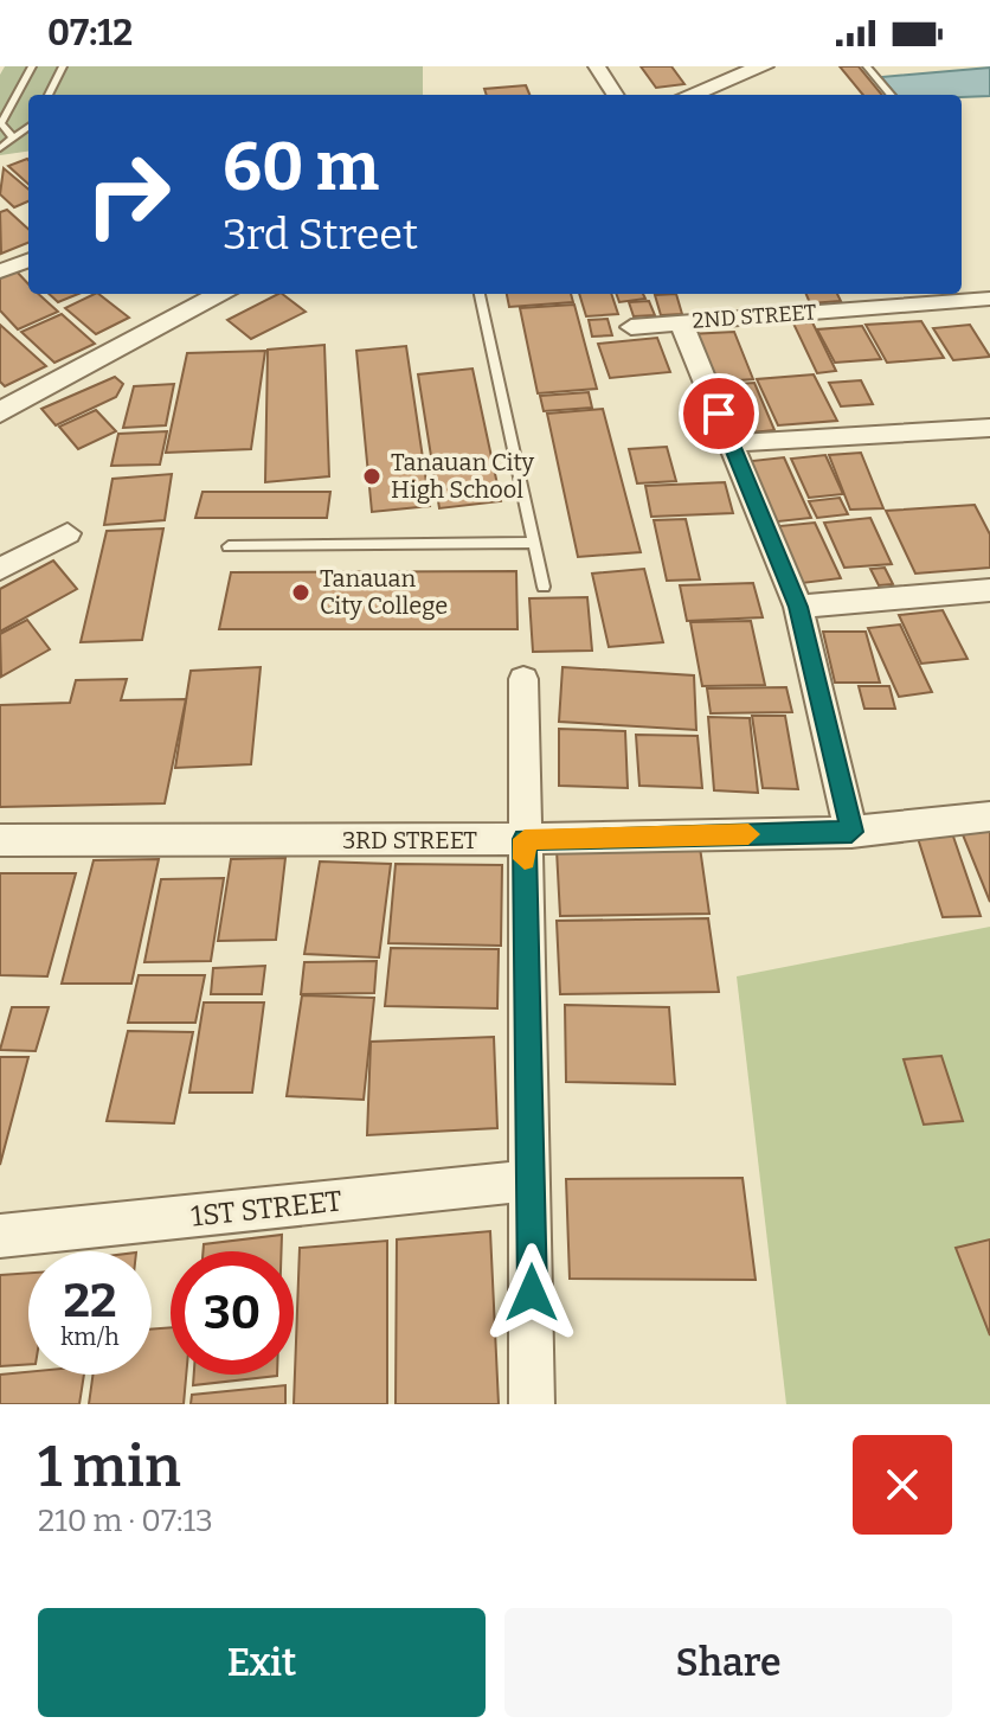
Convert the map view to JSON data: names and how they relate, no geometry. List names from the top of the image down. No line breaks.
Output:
{"streets":{"street":["2ND STREET","3RD STREET","1ST STREET"]},"places":["Tanauan City High School","Tanauan City College"],"page":{"status":"07:12","turn":["60 m","3rd Street"],"speed":"22 km/h","limit":"30","heading":["1 min","210 m · 07:13"],"buttons":["Exit","Share"]}}
